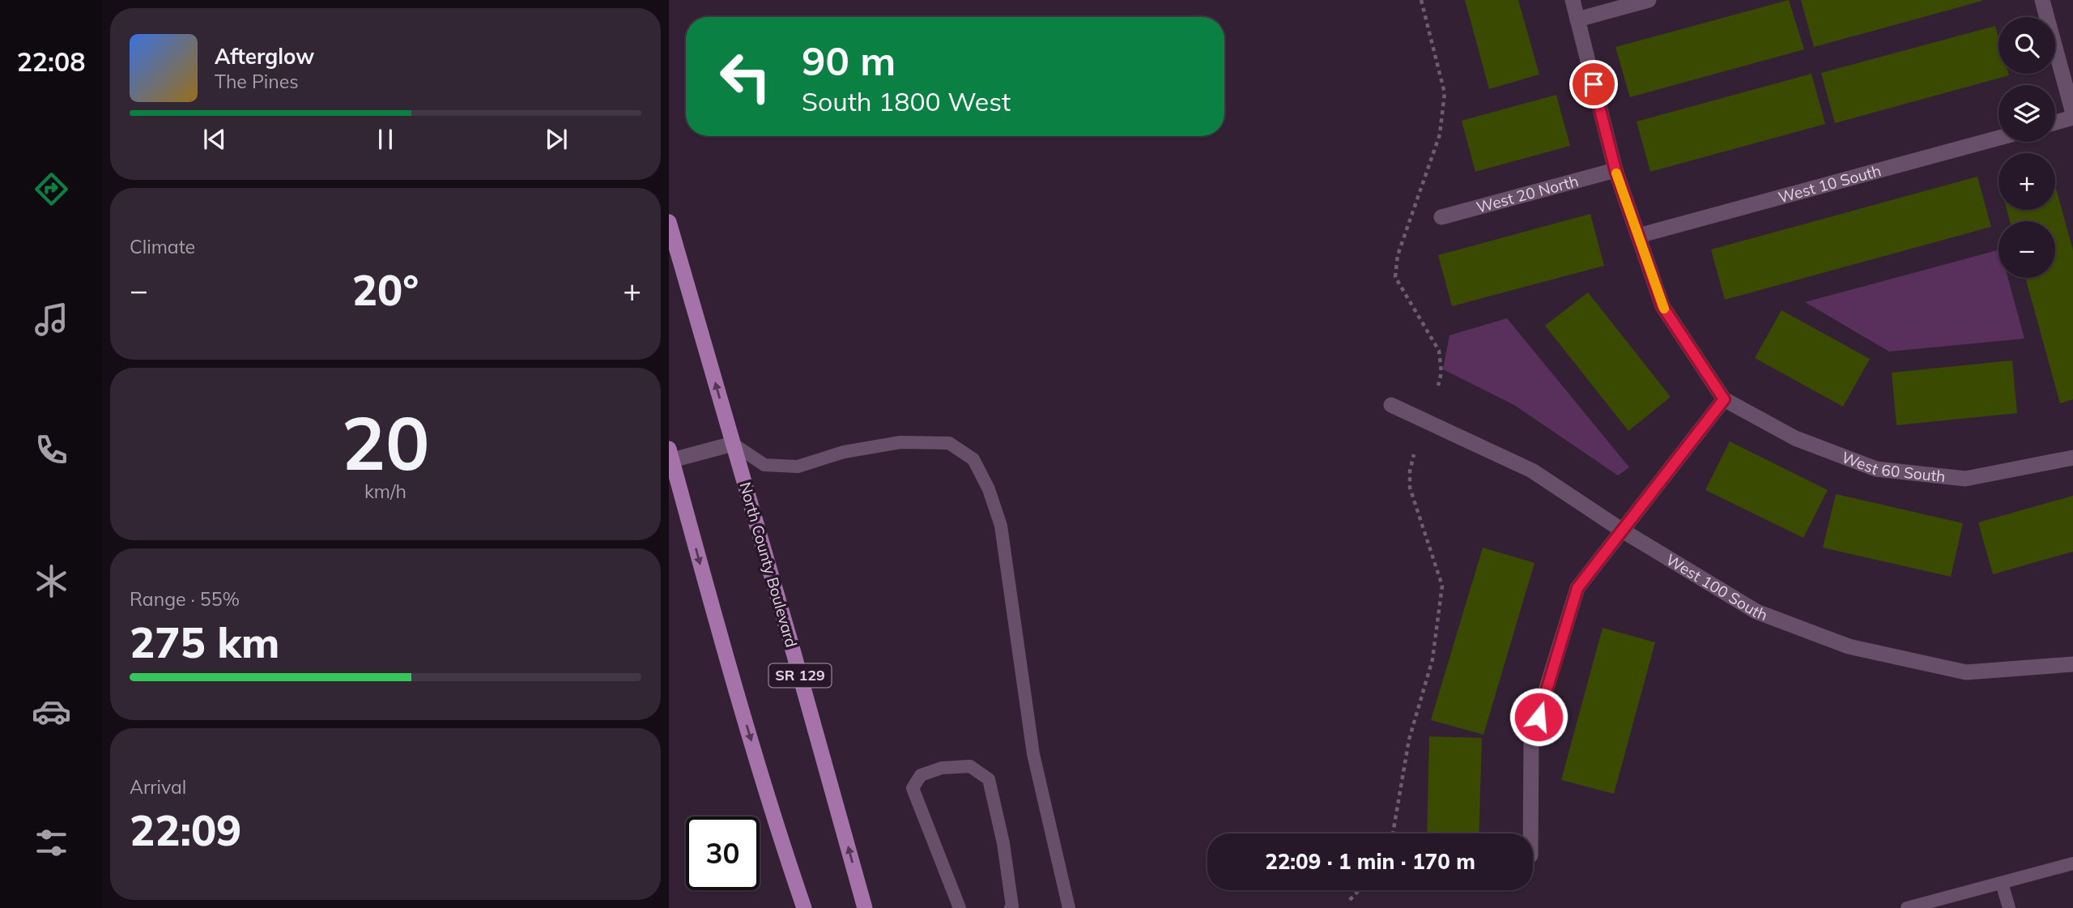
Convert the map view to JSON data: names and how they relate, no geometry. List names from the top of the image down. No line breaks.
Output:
{"streets":{"main road":["North County Boulevard","SR 129"],"street":["West 10 South","West 20 North","West 60 South","West 100 South"]},"page":{"tabs":"22:08","map_buttons":["+","−"],"turn":["90 m","South 1800 West"],"song":["Afterglow","The Pines"],"tile":["Climate",["20","km/h"],["Range · 55%","275 km"],["Arrival","22:09"]],"heat":["−","20°","+"],"limit":"30","trip":"22:09 · 1 min · 170 m"}}
